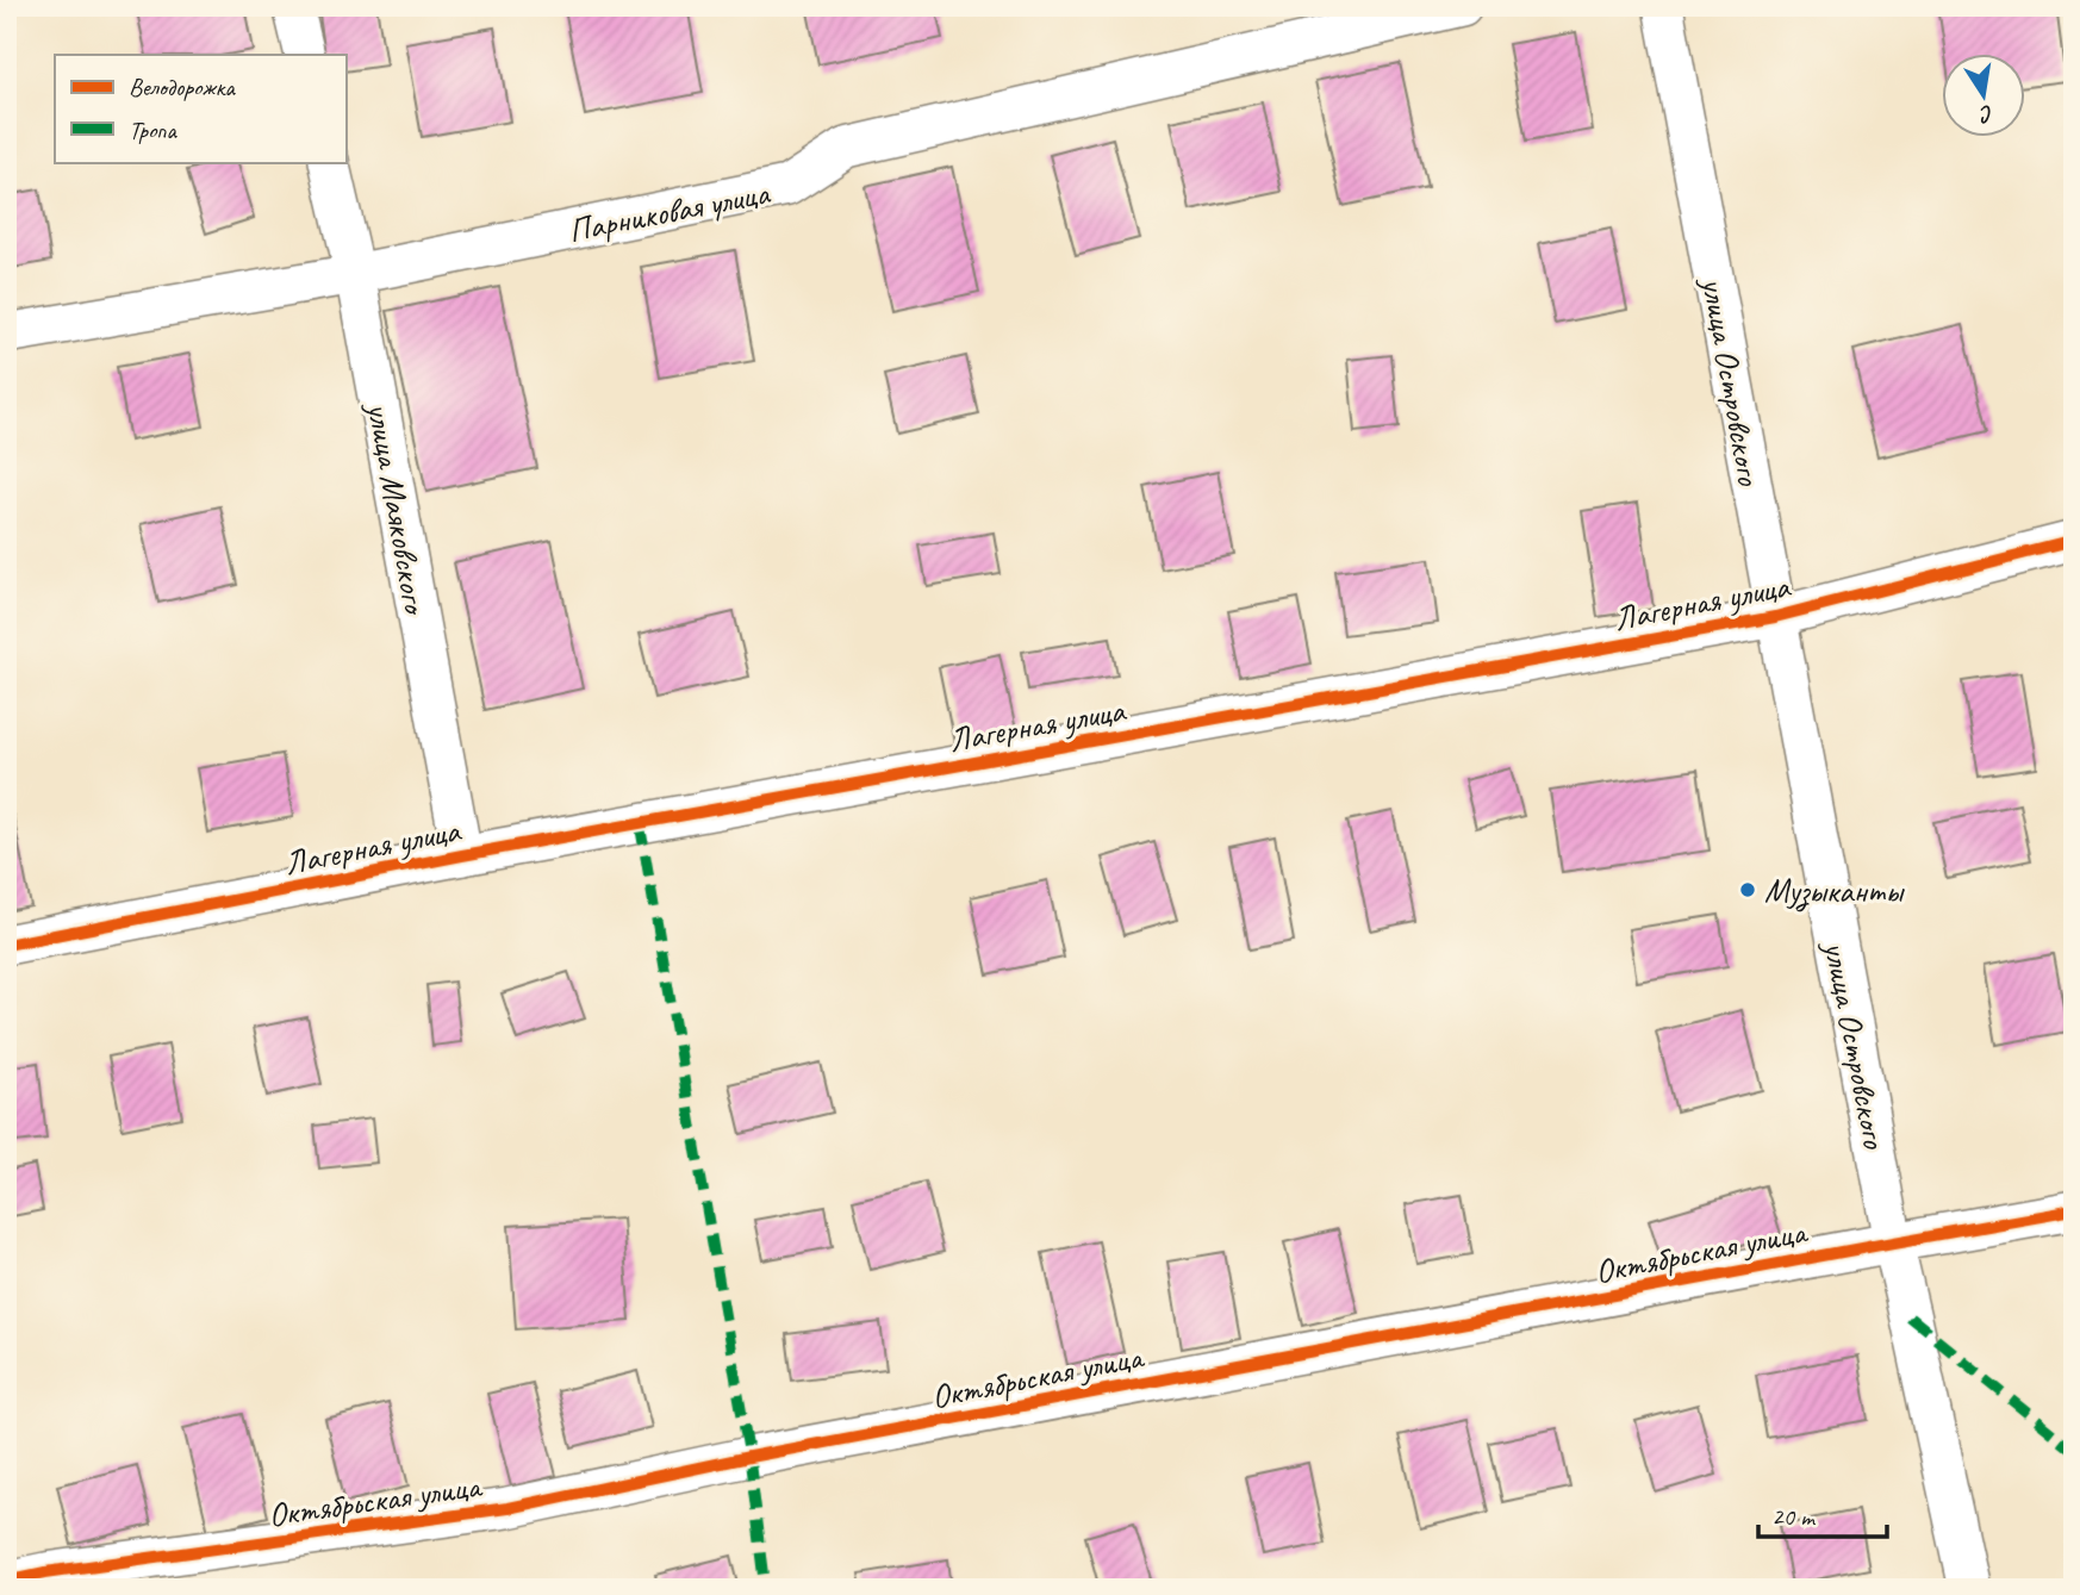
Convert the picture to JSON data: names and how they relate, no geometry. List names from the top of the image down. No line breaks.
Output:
{"streets":{"street":["Парниковая улица","улица Островского","улица Маяковского","Лагерная улица","Октябрьская улица"]},"crossings":[["Парниковая улица","улица Маяковского"],["улица Островского","Лагерная улица"],["улица Островского","Октябрьская улица"],["улица Маяковского","Лагерная улица"]],"places":["Музыканты"],"legend":["Велодорожка","Тропа"],"scale_bar":"20 m","north":"bottom"}
